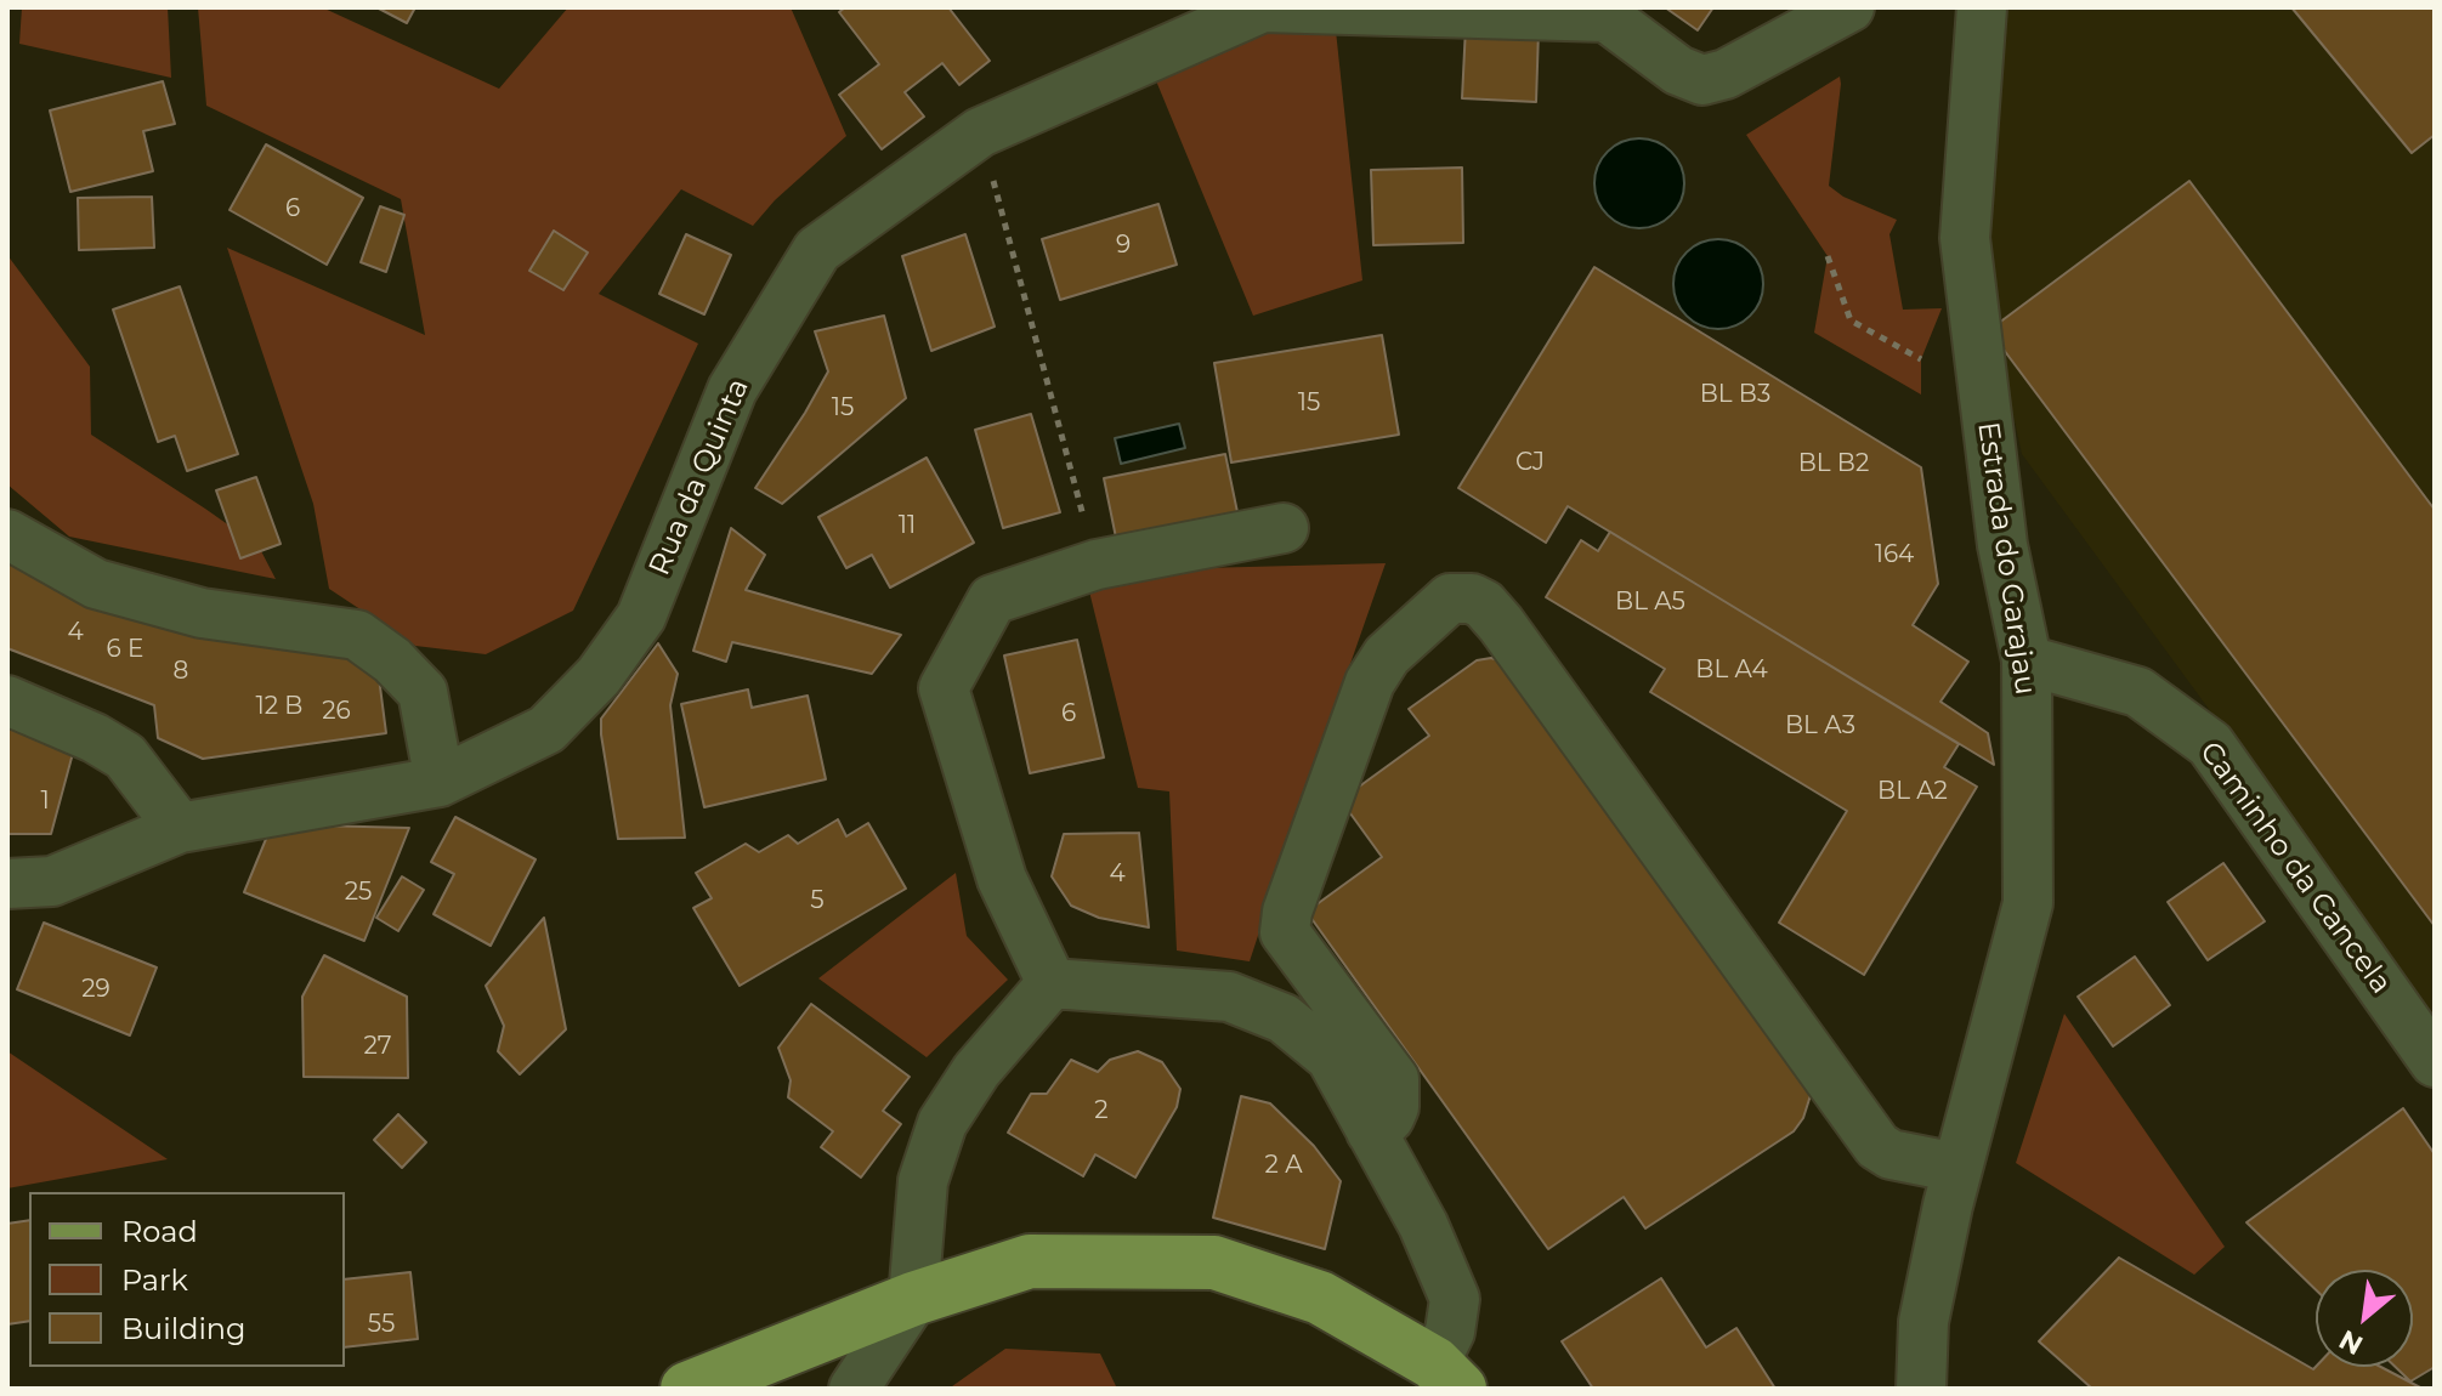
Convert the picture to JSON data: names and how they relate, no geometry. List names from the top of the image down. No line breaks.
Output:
{"streets":{"street":["Rua da Quinta","Estrada do Garajau","Caminho da Cancela"]},"crossings":[["Estrada do Garajau","Caminho da Cancela"]],"house_numbers":["6","9","BL B3","15","15","CJ","BL B2","11","164","BL A5","4","6 E","BL A4","8","12 B","26","6","BL A3","BL A2","1","4","25","5","29","27","2","2 A","55"],"legend":["Road","Park","Building"],"north":"bottom left"}
